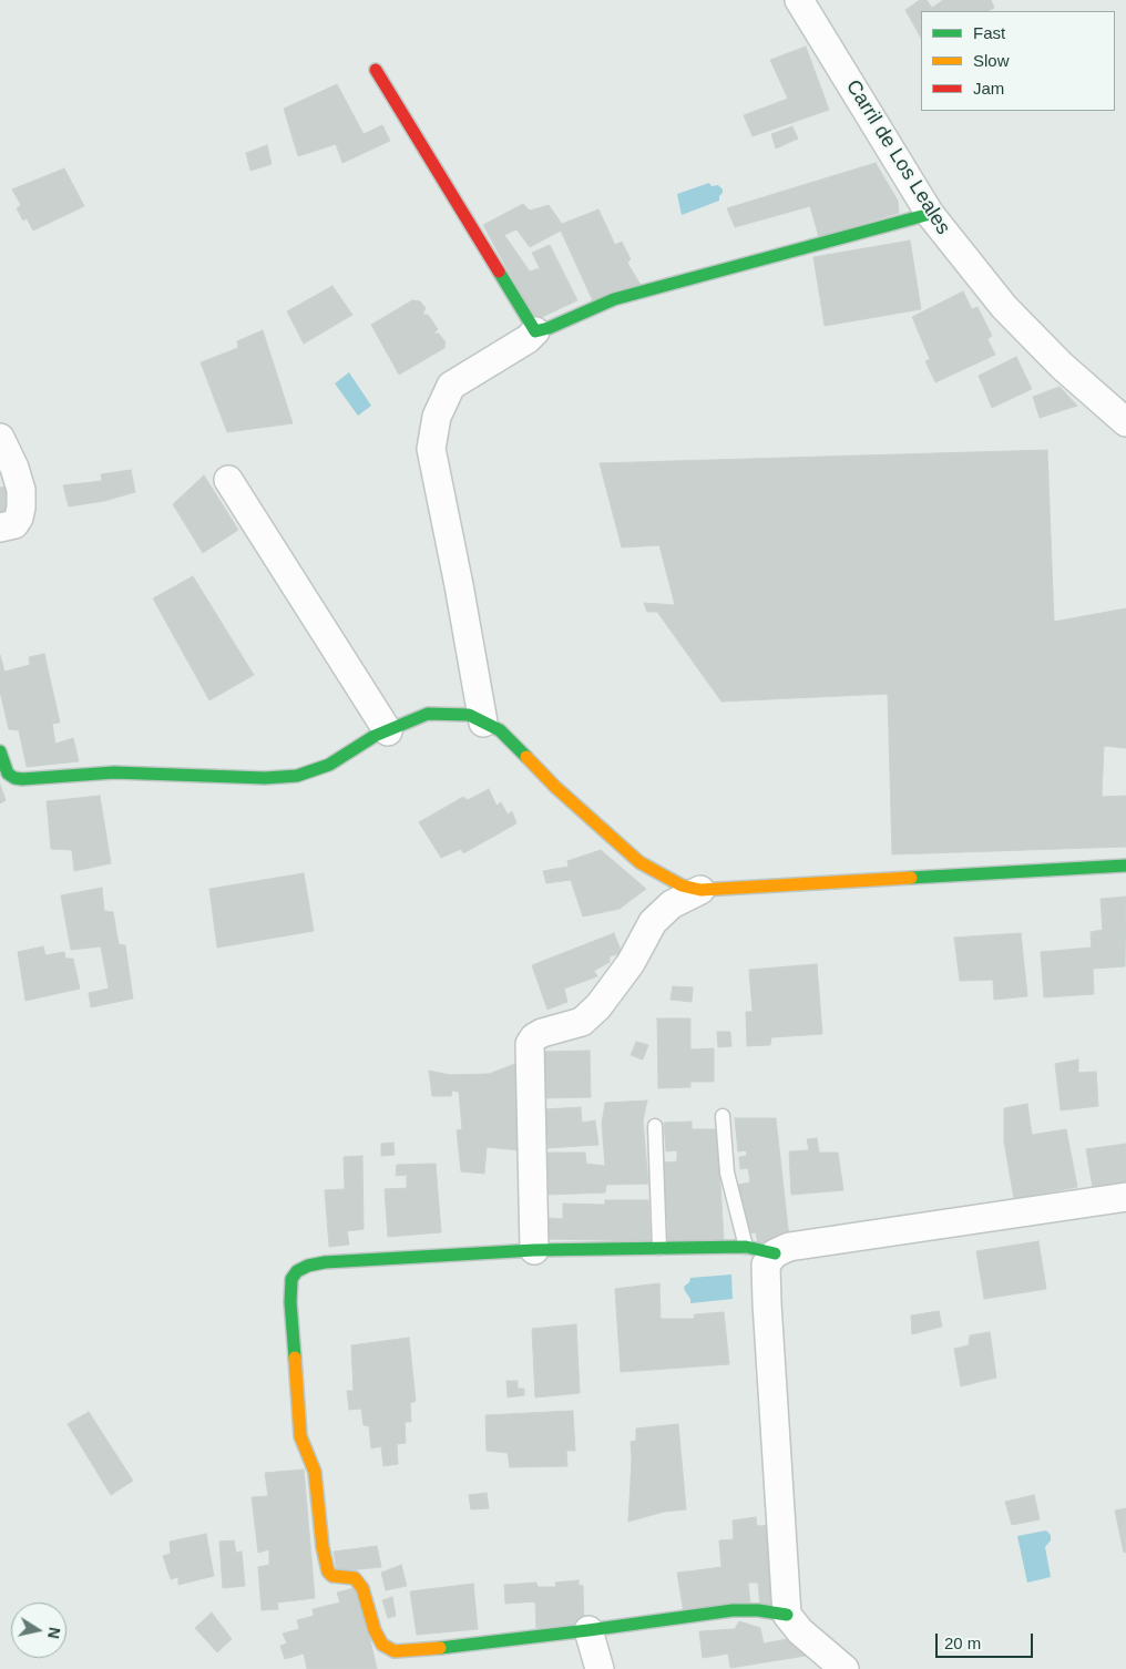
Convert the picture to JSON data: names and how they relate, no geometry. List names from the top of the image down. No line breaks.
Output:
{"streets":{"street":["Carril de Los Leales"]},"legend":["Fast","Slow","Jam"],"scale_bar":"20 m","north":"right"}
